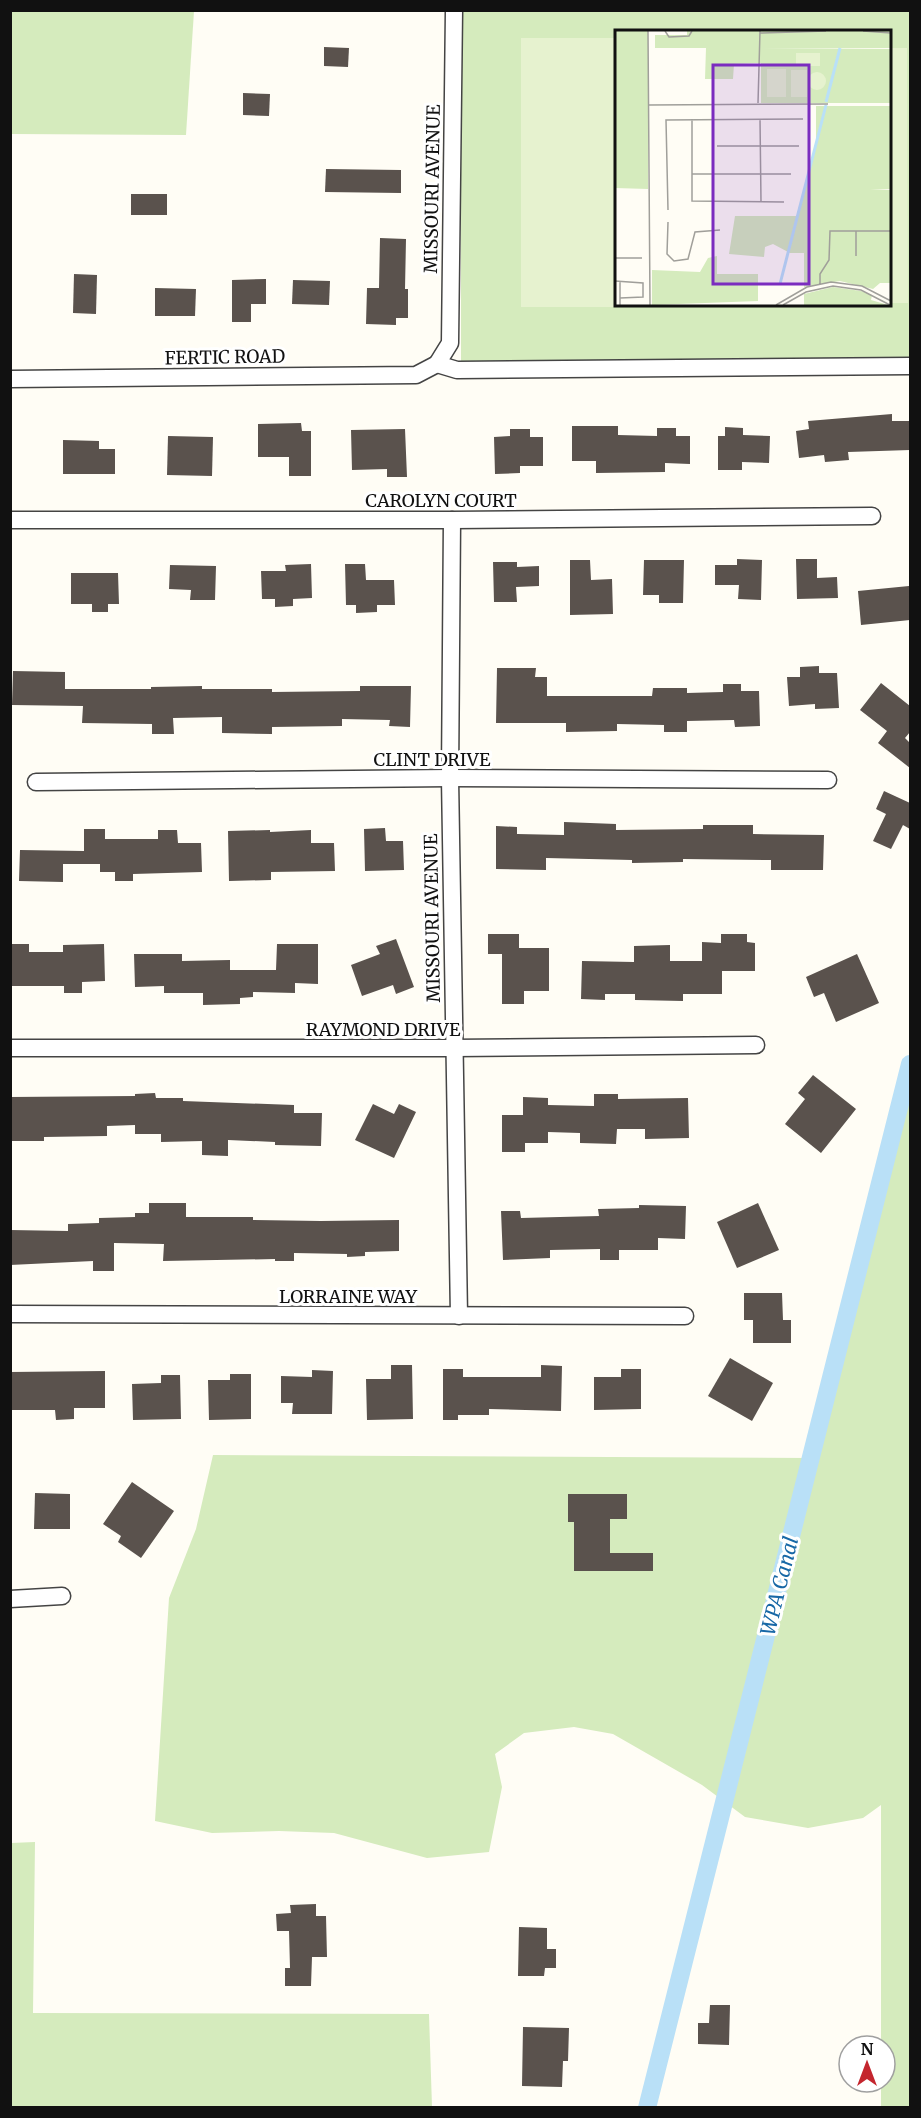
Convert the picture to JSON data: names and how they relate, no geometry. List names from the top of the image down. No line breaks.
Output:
{"streets":{"street":["MISSOURI AVENUE","FERTIC ROAD","CAROLYN COURT","CLINT DRIVE","RAYMOND DRIVE","LORRAINE WAY"]},"crossings":[["MISSOURI AVENUE","FERTIC ROAD"],["MISSOURI AVENUE","CAROLYN COURT"],["MISSOURI AVENUE","CLINT DRIVE"],["MISSOURI AVENUE","RAYMOND DRIVE"],["MISSOURI AVENUE","LORRAINE WAY"]],"water":["WPA Canal"],"north":"top"}
